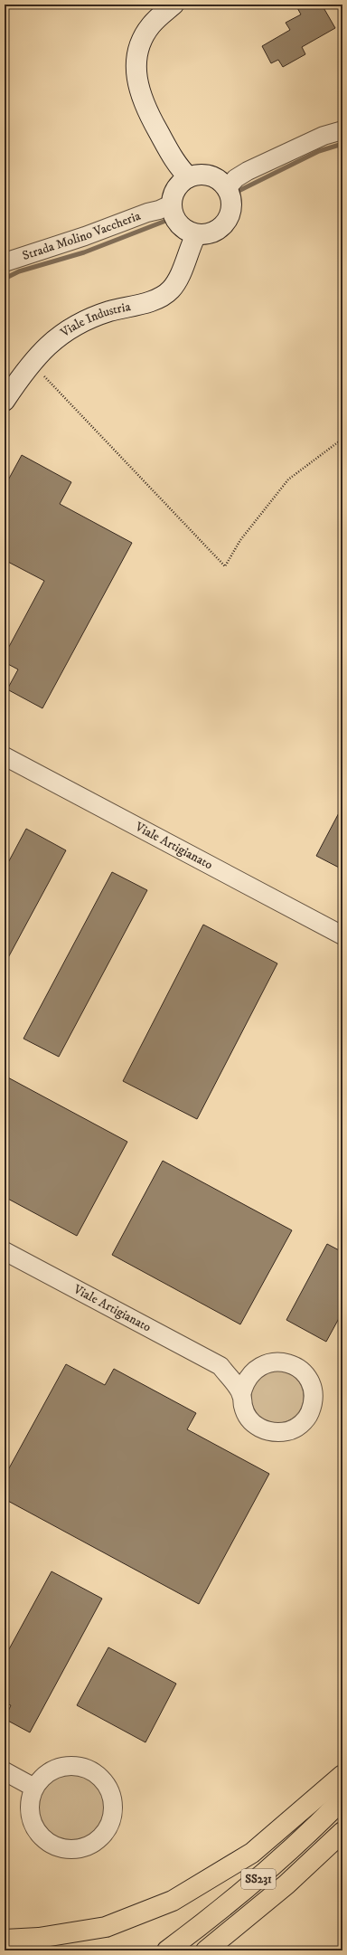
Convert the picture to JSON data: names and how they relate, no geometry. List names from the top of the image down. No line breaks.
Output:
{"streets":{"highway":["SS231"],"street":["Strada Molino Vaccheria","Viale Industria","Viale Artigianato"]},"crossings":[["Strada Molino Vaccheria","Viale Industria"]]}
